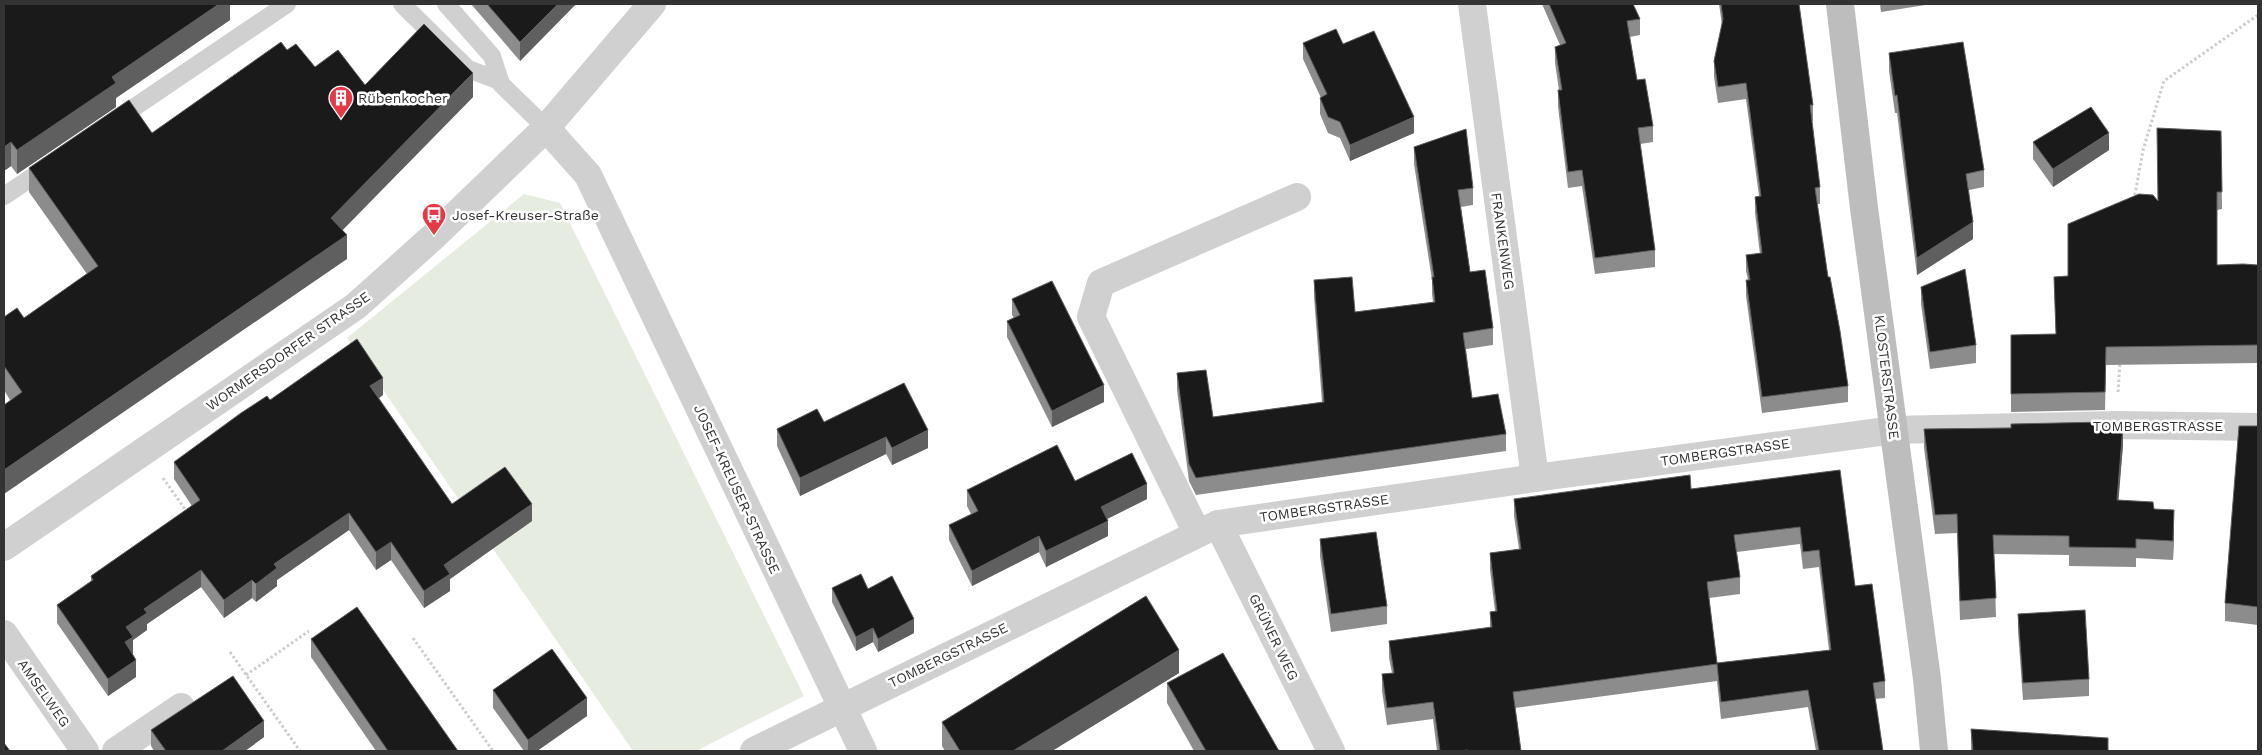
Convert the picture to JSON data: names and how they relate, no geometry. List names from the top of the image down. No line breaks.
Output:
{"streets":{"main road":["KLOSTERSTRASSE"],"street":["FRANKENWEG","WORMERSDORFER STRASSE","TOMBERGSTRASSE","JOSEF-KREUSER-STRASSE","GRÜNER WEG","AMSELWEG"]},"crossings":[["FRANKENWEG","TOMBERGSTRASSE"],["WORMERSDORFER STRASSE","JOSEF-KREUSER-STRASSE"],["KLOSTERSTRASSE","TOMBERGSTRASSE"],["TOMBERGSTRASSE","JOSEF-KREUSER-STRASSE"],["TOMBERGSTRASSE","GRÜNER WEG"]],"places":{"building":["Rübenkocher"],"bus stop":["Josef-Kreuser-Straße"]}}
